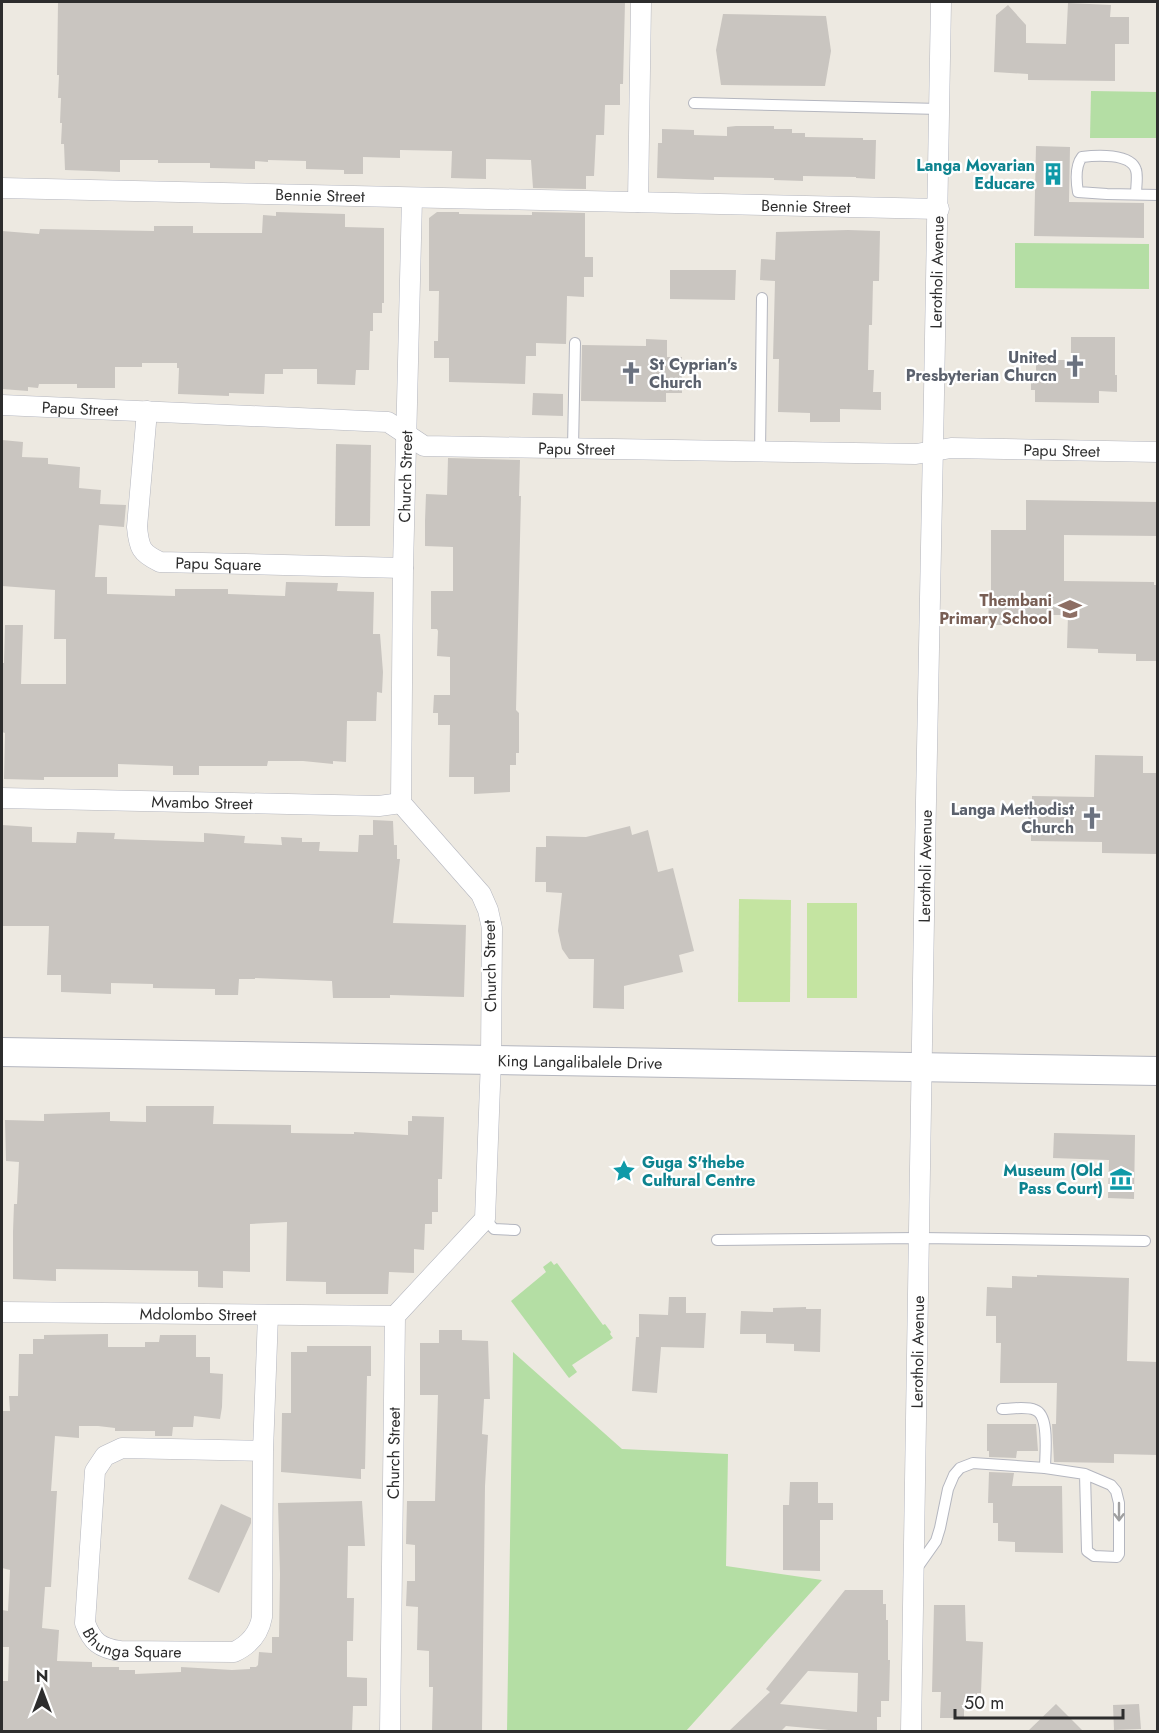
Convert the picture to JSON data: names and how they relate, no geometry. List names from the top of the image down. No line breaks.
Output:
{"streets":{"street":["Bennie Street","Lerotholi Avenue","Papu Street","Church Street","Papu Square","Mvambo Street","King Langalibalele Drive","Mdolombo Street","Bhunga Square"]},"crossings":[["Bennie Street","Lerotholi Avenue"],["Bennie Street","Church Street"],["Lerotholi Avenue","Papu Street"],["Lerotholi Avenue","King Langalibalele Drive"],["Papu Street","Church Street"],["Papu Street","Papu Square"],["Church Street","Papu Square"],["Church Street","Mvambo Street"],["Church Street","King Langalibalele Drive"],["Church Street","Mdolombo Street"],["Mdolombo Street","Bhunga Square"]],"places":{"building":["Langa Movarian Educare"],"church":["United Presbyterian Churcn","St Cyprian's Church","Langa Methodist Church"],"school or university":["Thembani Primary School"],"place":["Guga S'thebe Cultural Centre"],"museum":["Museum (Old Pass Court)"]},"scale_bar":"50 m","north":"top"}
